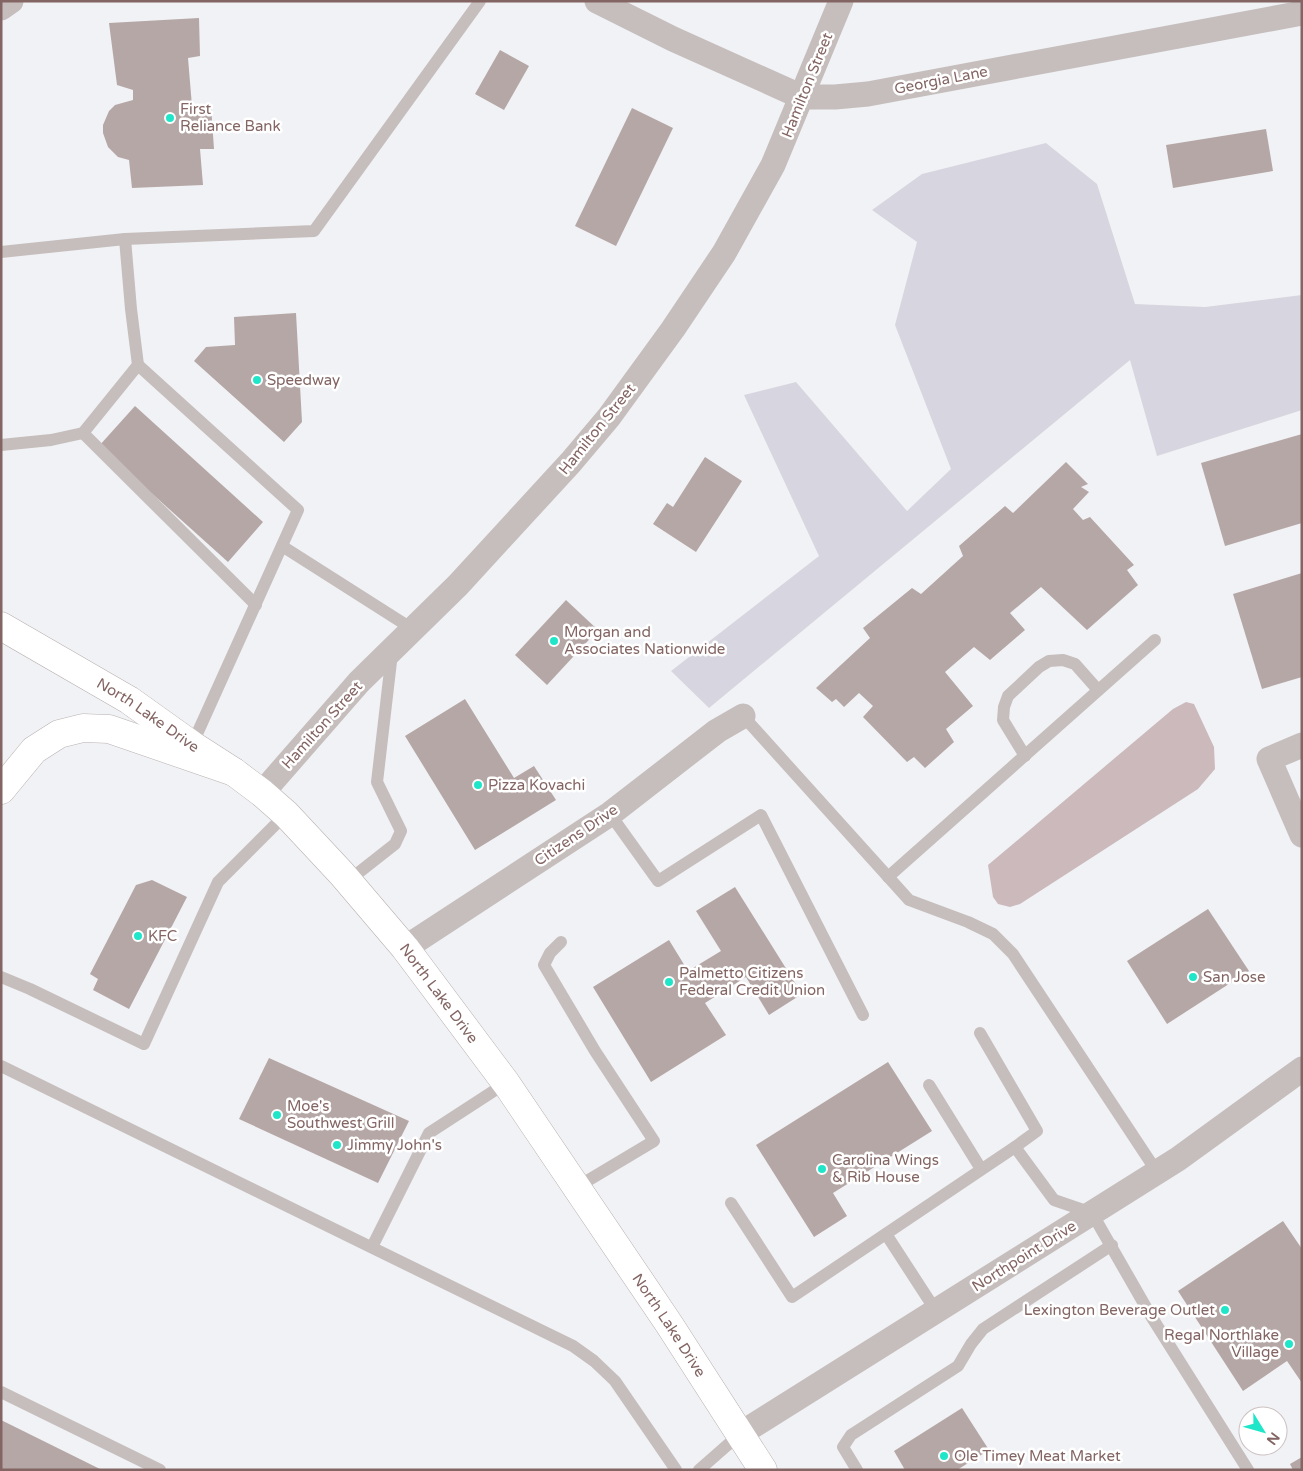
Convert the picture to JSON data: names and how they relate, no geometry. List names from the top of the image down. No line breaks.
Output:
{"streets":{"main road":["North Lake Drive"],"street":["Georgia Lane","Hamilton Street","Citizens Drive","Northpoint Drive"]},"crossings":[["Georgia Lane","Hamilton Street"],["Hamilton Street","North Lake Drive"],["North Lake Drive","Citizens Drive"],["North Lake Drive","Northpoint Drive"]],"places":["First Reliance Bank","Speedway","Morgan and Associates Nationwide","Pizza Kovachi","KFC","San Jose","Palmetto Citizens Federal Credit Union","Moe's Southwest Grill","Jimmy John's","Carolina Wings & Rib House","Lexington Beverage Outlet","Regal Northlake Village","Ole Timey Meat Market"],"north":"bottom right"}
